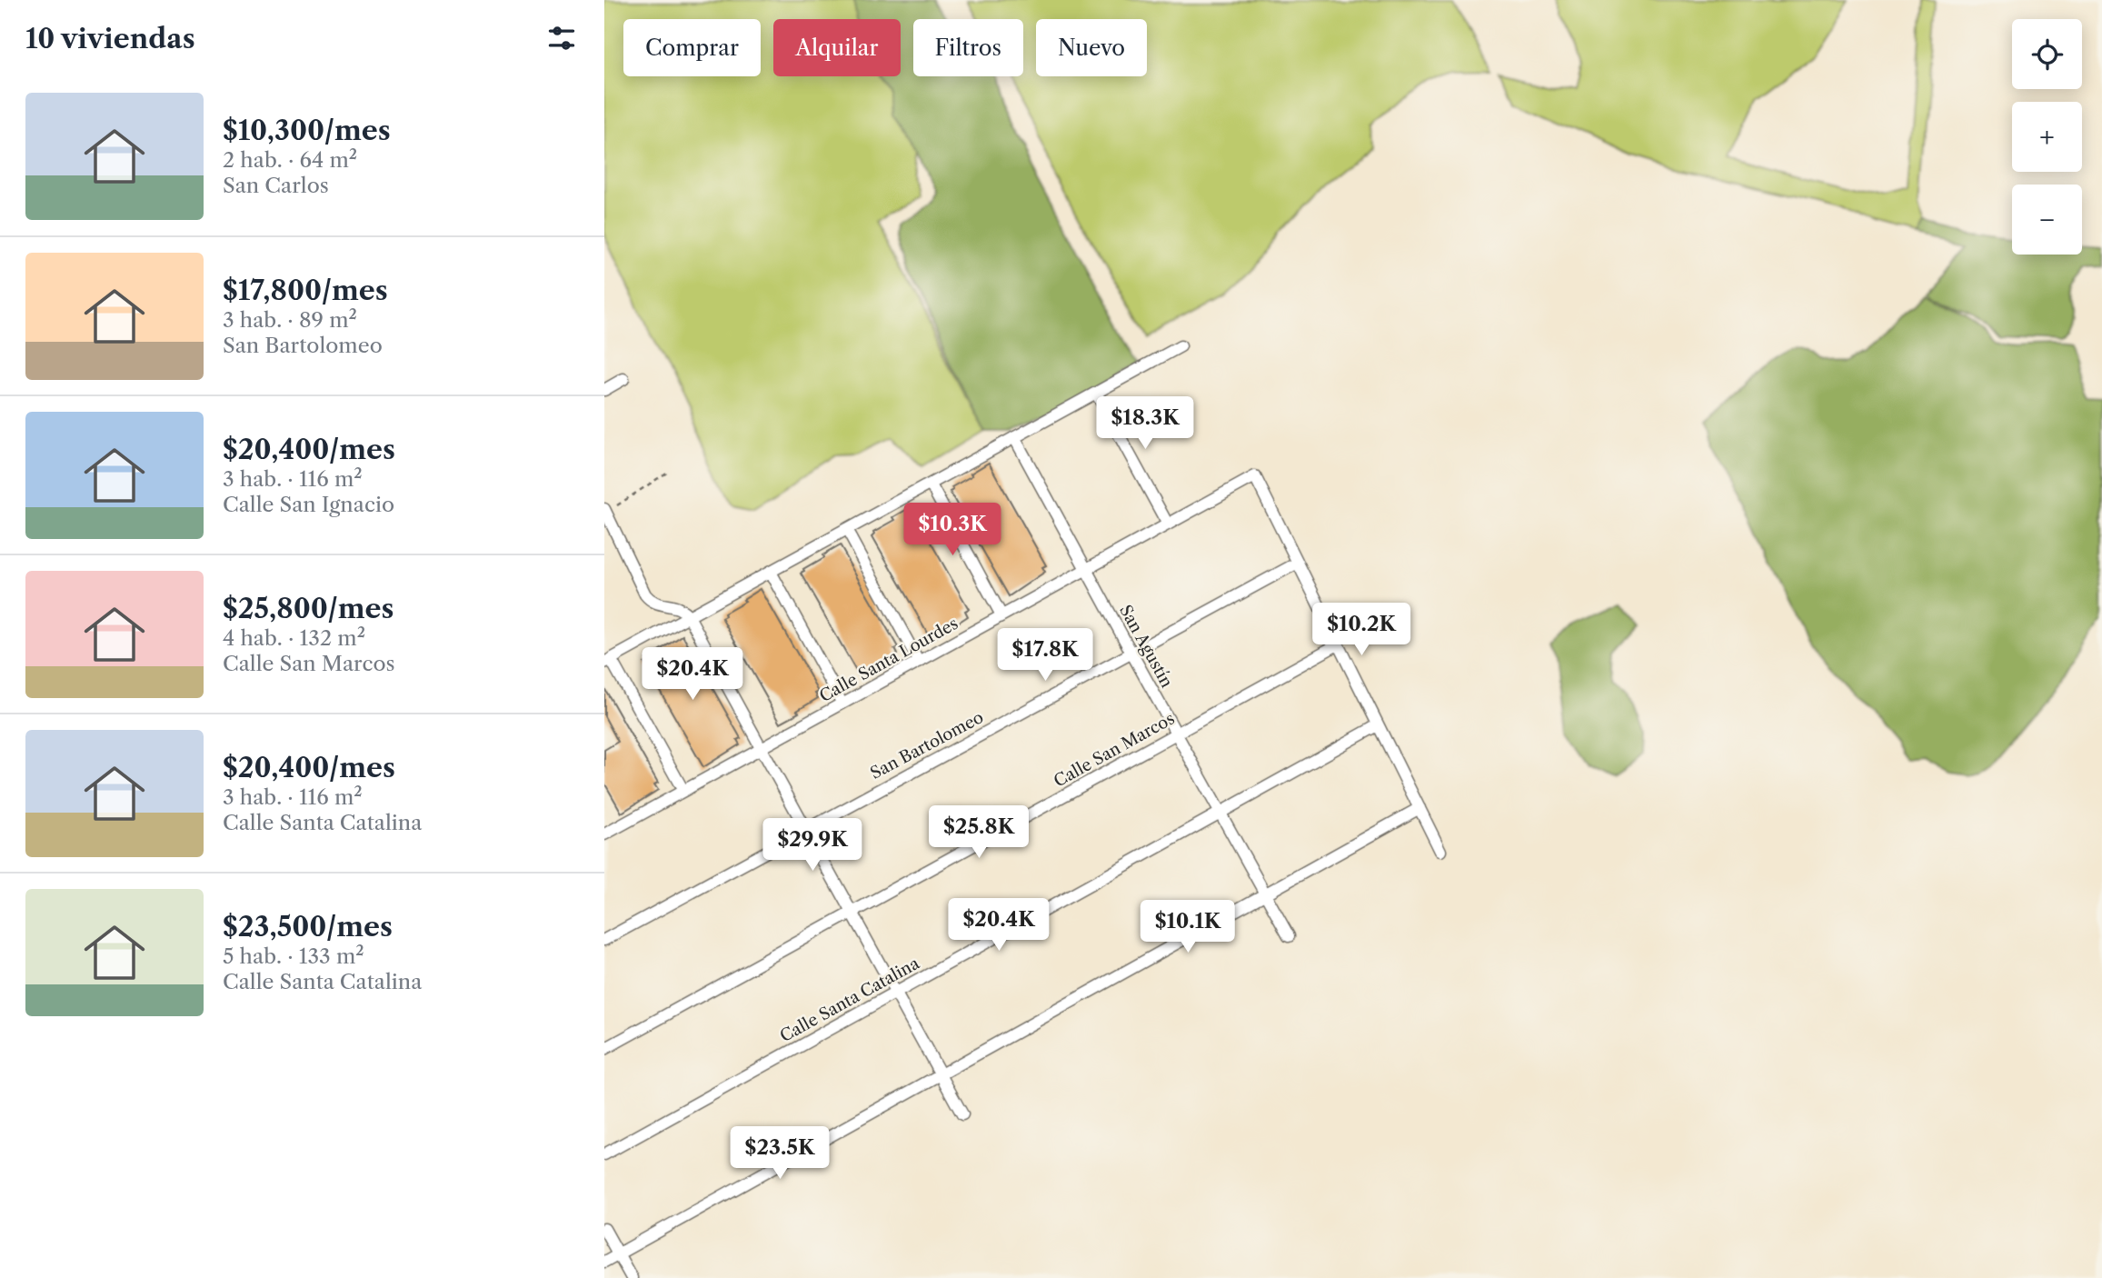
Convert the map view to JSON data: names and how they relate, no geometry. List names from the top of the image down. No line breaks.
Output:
{"streets":{"street":["San Agustín","Calle Santa Lourdes","San Bartolomeo","Calle San Marcos","Calle Santa Catalina"]},"crossings":[["San Agustín","Calle Santa Lourdes"],["San Agustín","San Bartolomeo"],["San Agustín","Calle San Marcos"],["San Agustín","Calle Santa Catalina"],["Calle Santa Lourdes","San Bartolomeo"]],"page":{"heading":"10 viviendas","map_buttons":["+","−"],"chip":["Comprar","Alquilar","Filtros","Nuevo"],"list":[{"name":"$10,300/mes","note":"2 hab. · 64 m² · San Carlos"},{"name":"$17,800/mes","note":"3 hab. · 89 m² · San Bartolomeo"},{"name":"$20,400/mes","note":"3 hab. · 116 m² · Calle San Ignacio"},{"name":"$25,800/mes","note":"4 hab. · 132 m² · Calle San Marcos"},{"name":"$20,400/mes","note":"3 hab. · 116 m² · Calle Santa Catalina"},{"name":"$23,500/mes","note":"5 hab. · 133 m² · Calle Santa Catalina"}],"price":["$18.3K","$10.3K","$10.2K","$17.8K","$20.4K","$25.8K","$29.9K","$20.4K","$10.1K","$23.5K"]}}
